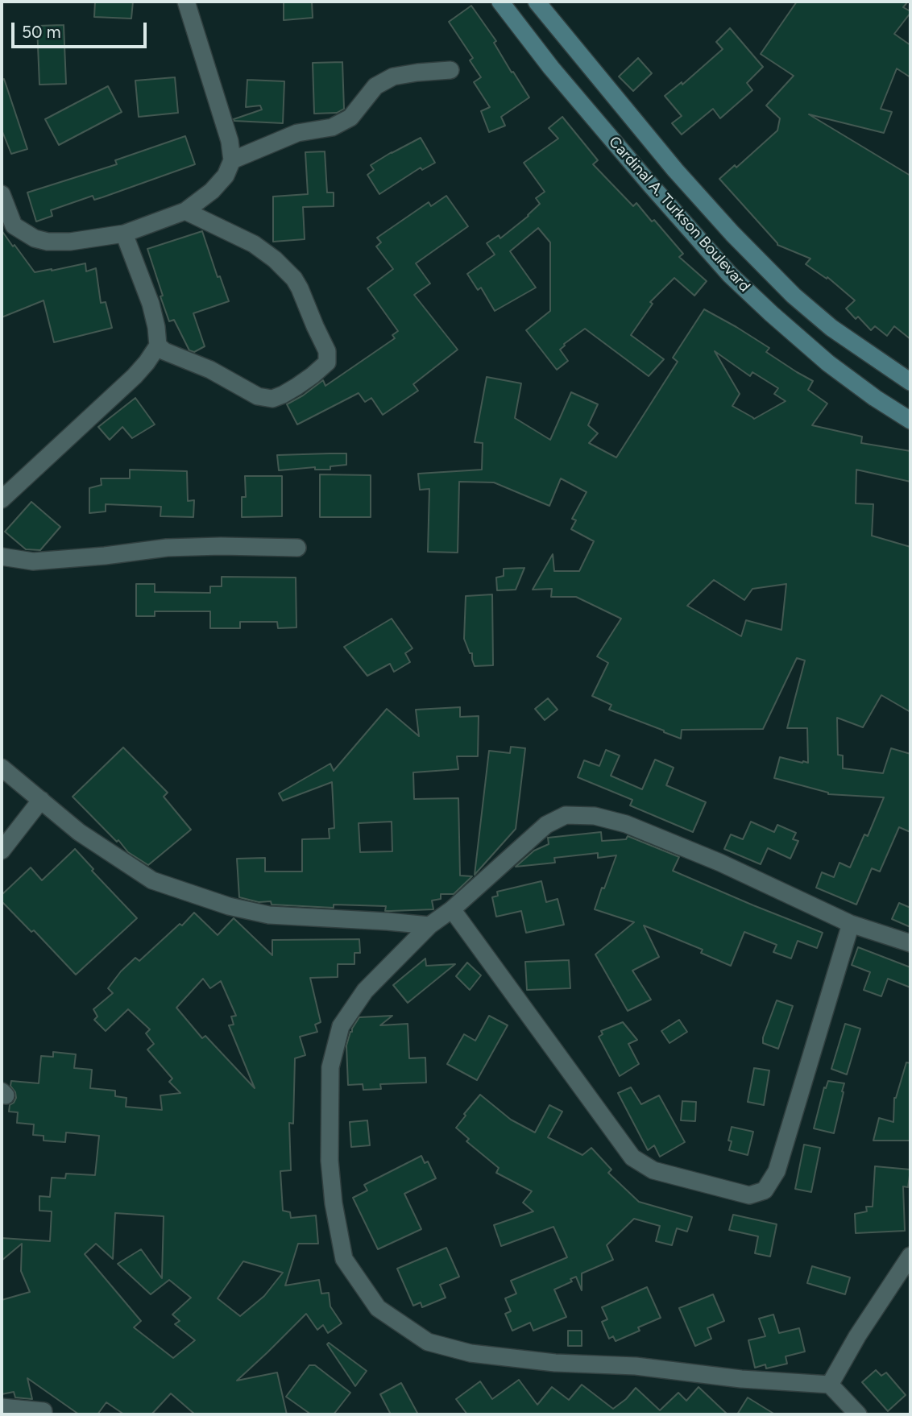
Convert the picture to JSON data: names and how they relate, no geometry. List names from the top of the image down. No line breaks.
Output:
{"streets":{"street":["Cardinal A. Turkson Boulevard"]},"scale_bar":"50 m"}
